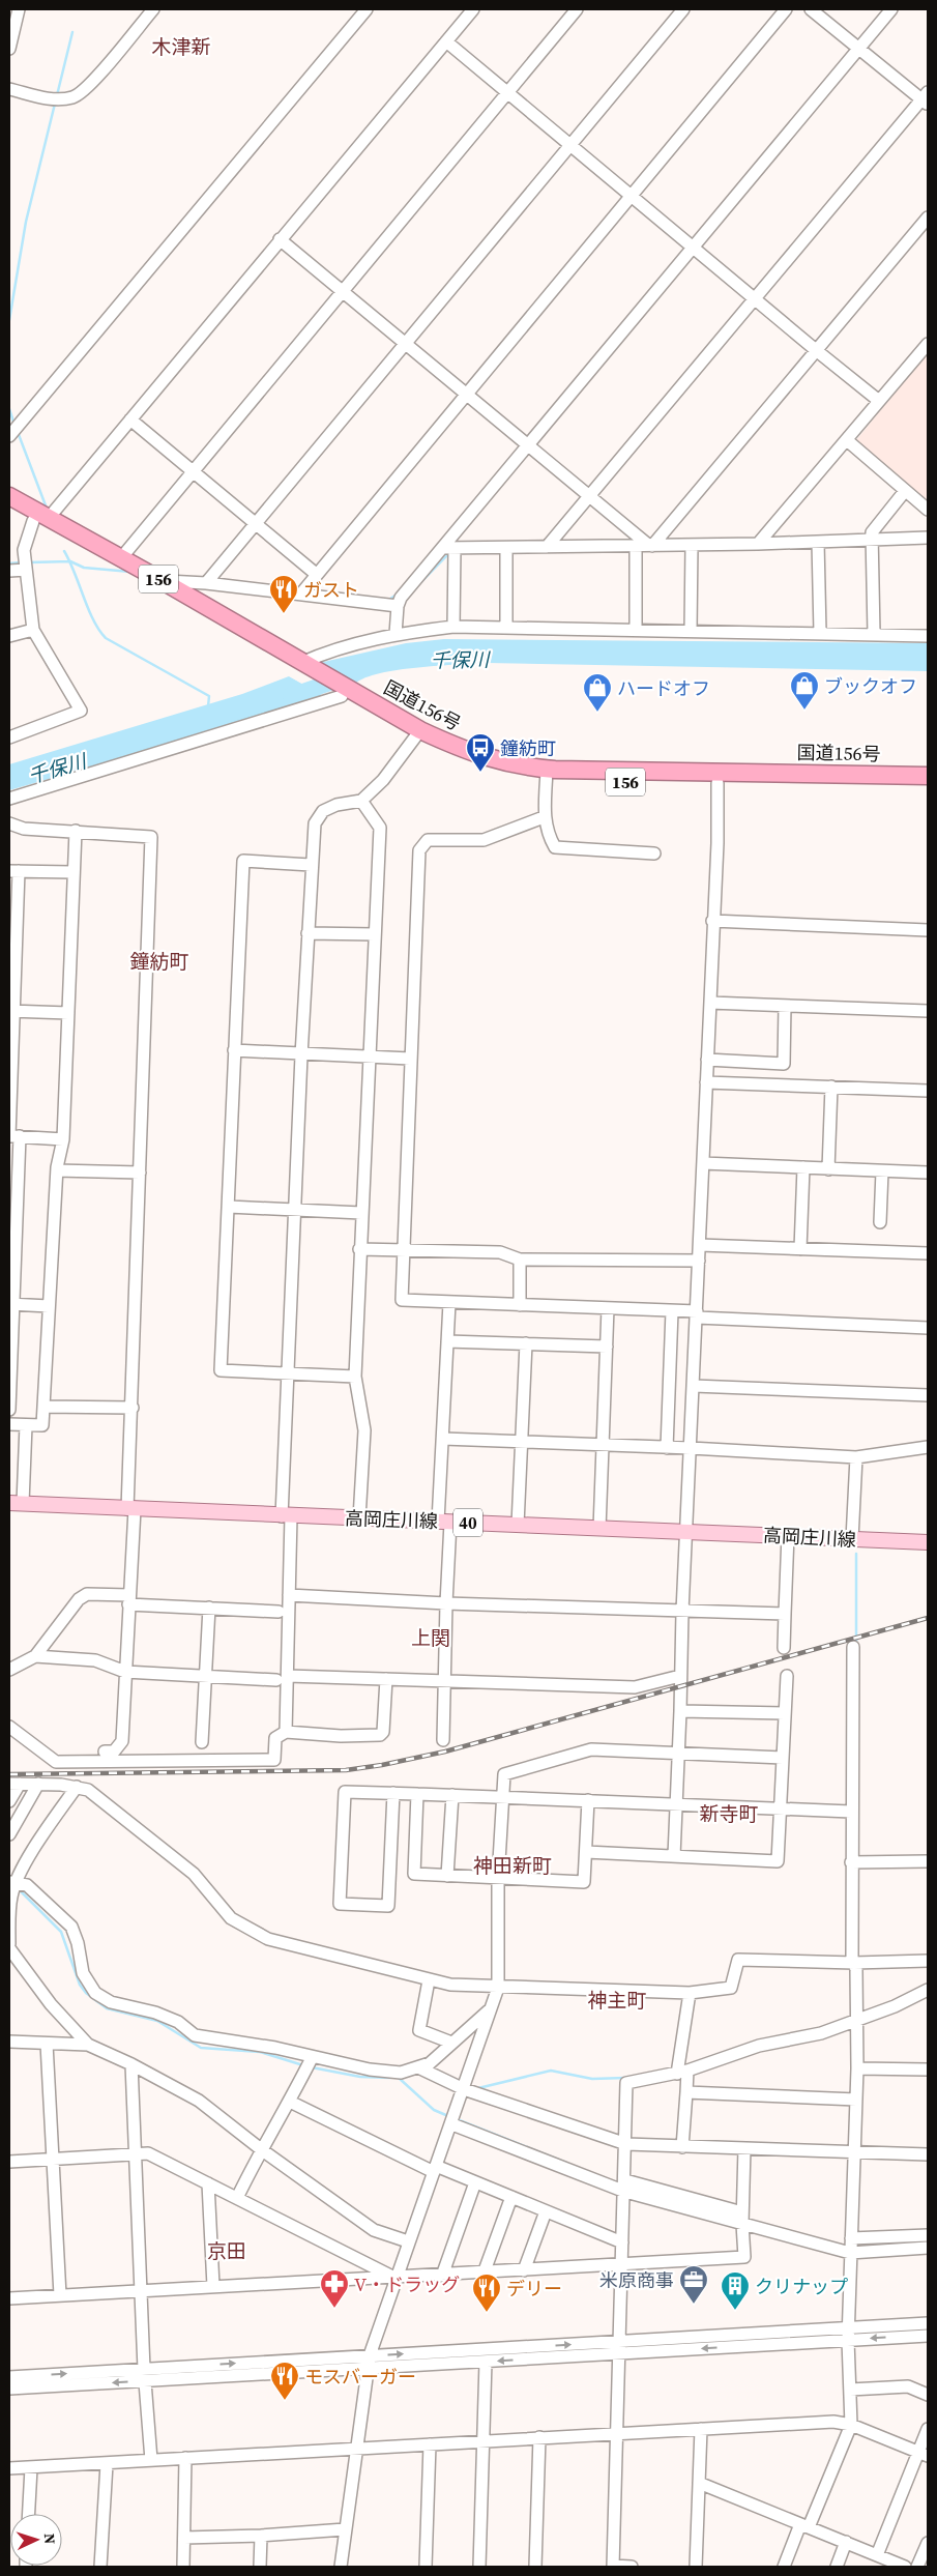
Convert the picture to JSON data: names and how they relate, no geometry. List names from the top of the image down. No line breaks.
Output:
{"streets":{"highway":["156","国道156号"],"main road":["高岡庄川線","40"]},"districts":["木津新","鐘紡町","上関","新寺町","神田新町","神主町","京田"],"water":["千保川"],"places":{"restaurant":["ガスト","デリー","モスバーガー"],"shop":["ブックオフ","ハードオフ"],"bus stop":["鐘紡町"],"office":["米原商事"],"pharmacy":["V・ドラッグ"],"building":["クリナップ"]},"north":"right"}
